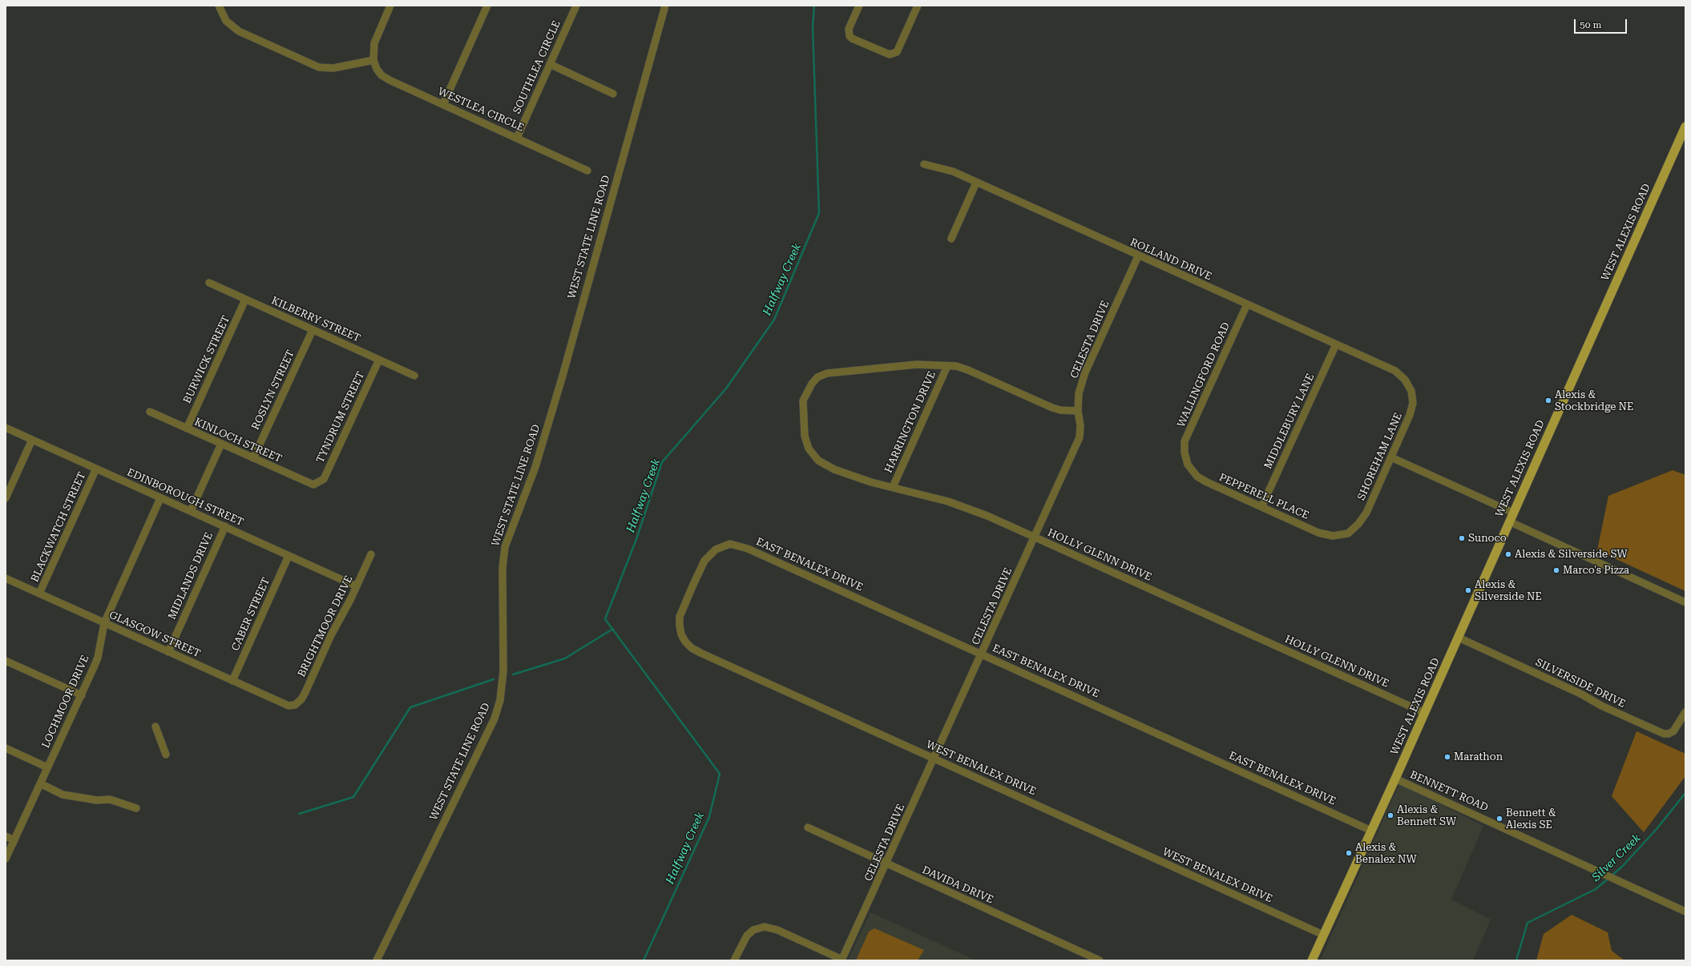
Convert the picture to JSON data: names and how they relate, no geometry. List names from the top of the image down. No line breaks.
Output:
{"streets":{"main road":["WEST ALEXIS ROAD"],"street":["SOUTHLEA CIRCLE","WESTLEA CIRCLE","WEST STATE LINE ROAD","ROLLAND DRIVE","KILBERRY STREET","CELESTA DRIVE","BURWICK STREET","WALLINGFORD ROAD","ROSLYN STREET","TYNDRUM STREET","MIDDLEBURY LANE","HARRINGTON DRIVE","KINLOCH STREET","SHOREHAM LANE","PEPPERELL PLACE","EDINBOROUGH STREET","BLACKWATCH STREET","HOLLY GLENN DRIVE","EAST BENALEX DRIVE","MIDLANDS DRIVE","CABER STREET","BRIGHTMOOR DRIVE","GLASGOW STREET","SILVERSIDE DRIVE","LOCHMOOR DRIVE","WEST BENALEX DRIVE","BENNETT ROAD","DAVIDA DRIVE"]},"crossings":[["SOUTHLEA CIRCLE","WESTLEA CIRCLE"],["WEST ALEXIS ROAD","HOLLY GLENN DRIVE"],["WEST ALEXIS ROAD","EAST BENALEX DRIVE"],["WEST ALEXIS ROAD","SILVERSIDE DRIVE"],["WEST ALEXIS ROAD","WEST BENALEX DRIVE"],["WEST ALEXIS ROAD","BENNETT ROAD"],["ROLLAND DRIVE","CELESTA DRIVE"],["ROLLAND DRIVE","WALLINGFORD ROAD"],["ROLLAND DRIVE","MIDDLEBURY LANE"],["ROLLAND DRIVE","SHOREHAM LANE"],["KILBERRY STREET","BURWICK STREET"],["KILBERRY STREET","ROSLYN STREET"],["KILBERRY STREET","TYNDRUM STREET"],["CELESTA DRIVE","HOLLY GLENN DRIVE"],["CELESTA DRIVE","EAST BENALEX DRIVE"],["CELESTA DRIVE","WEST BENALEX DRIVE"],["CELESTA DRIVE","DAVIDA DRIVE"],["BURWICK STREET","KINLOCH STREET"],["WALLINGFORD ROAD","PEPPERELL PLACE"],["ROSLYN STREET","KINLOCH STREET"],["TYNDRUM STREET","KINLOCH STREET"],["MIDDLEBURY LANE","PEPPERELL PLACE"],["HARRINGTON DRIVE","HOLLY GLENN DRIVE"],["SHOREHAM LANE","PEPPERELL PLACE"],["EDINBOROUGH STREET","BLACKWATCH STREET"],["EDINBOROUGH STREET","MIDLANDS DRIVE"],["EDINBOROUGH STREET","CABER STREET"],["EDINBOROUGH STREET","BRIGHTMOOR DRIVE"],["EDINBOROUGH STREET","LOCHMOOR DRIVE"],["BLACKWATCH STREET","GLASGOW STREET"],["EAST BENALEX DRIVE","WEST BENALEX DRIVE"],["MIDLANDS DRIVE","GLASGOW STREET"],["CABER STREET","GLASGOW STREET"],["BRIGHTMOOR DRIVE","GLASGOW STREET"],["GLASGOW STREET","LOCHMOOR DRIVE"]],"water":["Halfway Creek","Silver Creek"],"places":["Alexis & Stockbridge NE","Sunoco","Alexis & Silverside SW","Marco's Pizza","Alexis & Silverside NE","Marathon","Alexis & Bennett SW","Bennett & Alexis SE","Alexis & Benalex NW"],"scale_bar":"50 m"}
